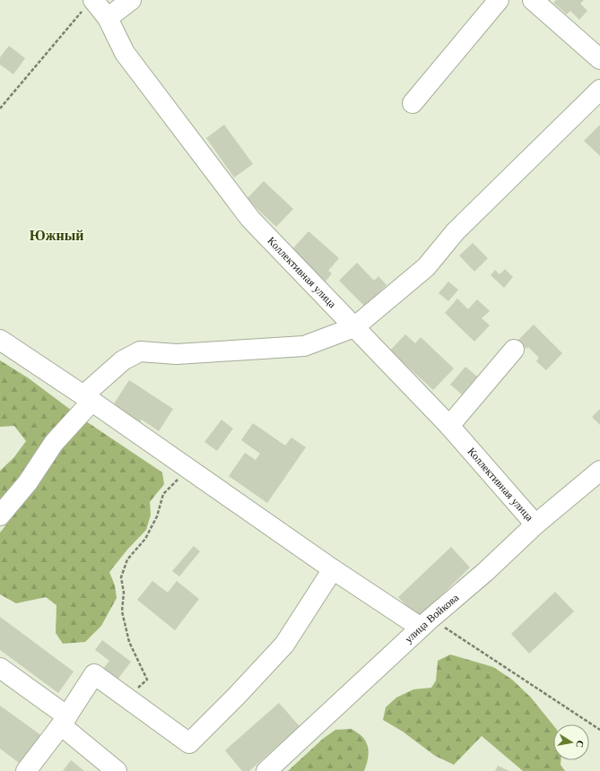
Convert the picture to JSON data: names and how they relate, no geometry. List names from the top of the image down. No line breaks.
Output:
{"streets":{"street":["Коллективная улица","улица Войкова"]},"crossings":[["Коллективная улица","улица Войкова"]],"districts":["Южный"],"north":"right"}
